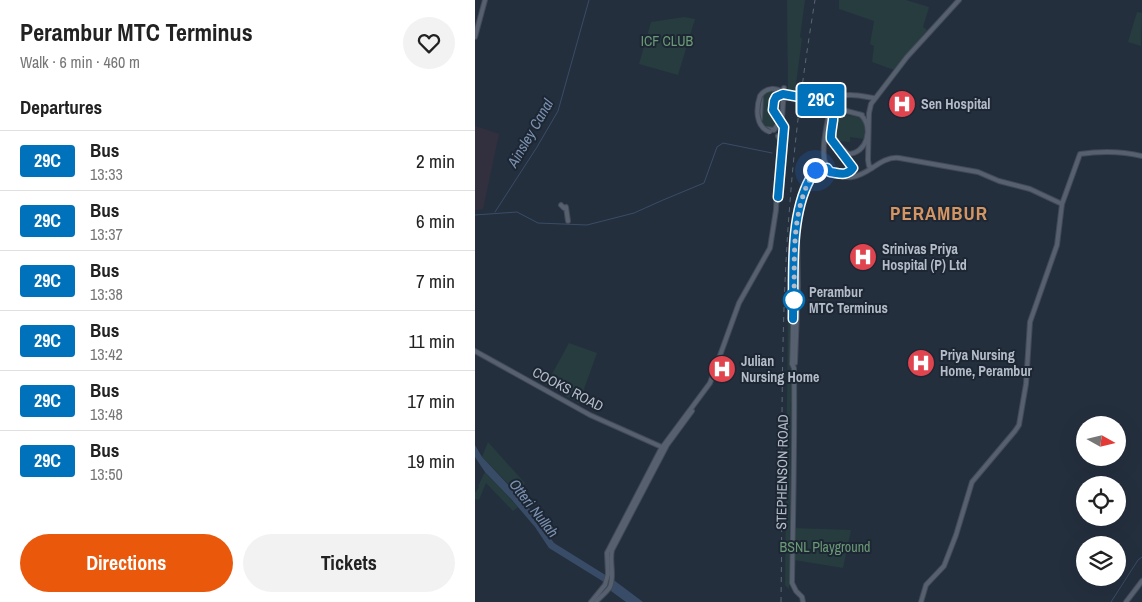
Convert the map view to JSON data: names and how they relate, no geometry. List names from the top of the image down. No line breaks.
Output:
{"streets":{"main road":["COOKS ROAD","STEPHENSON ROAD"]},"districts":["PERAMBUR"],"water":["Ainsley Canal","Otteri Nullah"],"parks":["ICF CLUB","BSNL Playground"],"places":{"hospital":["Sen Hospital","Srinivas Priya Hospital (P) Ltd","Priya Nursing Home, Perambur","Julian Nursing Home"],"other":["Perambur MTC Terminus"]},"lines":["bus line 29C"],"north":"right","page":{"heading":[["Perambur MTC Terminus","Walk · 6 min · 460 m"],"Departures"],"on_map":"29C","list":[{"mark":"29C","name":"Bus","note":"13:33","value":"2 min"},{"mark":"29C","name":"Bus","note":"13:37","value":"6 min"},{"mark":"29C","name":"Bus","note":"13:38","value":"7 min"},{"mark":"29C","name":"Bus","note":"13:42","value":"11 min"},{"mark":"29C","name":"Bus","note":"13:48","value":"17 min"},{"mark":"29C","name":"Bus","note":"13:50","value":"19 min"}],"buttons":["Directions","Tickets"]}}
